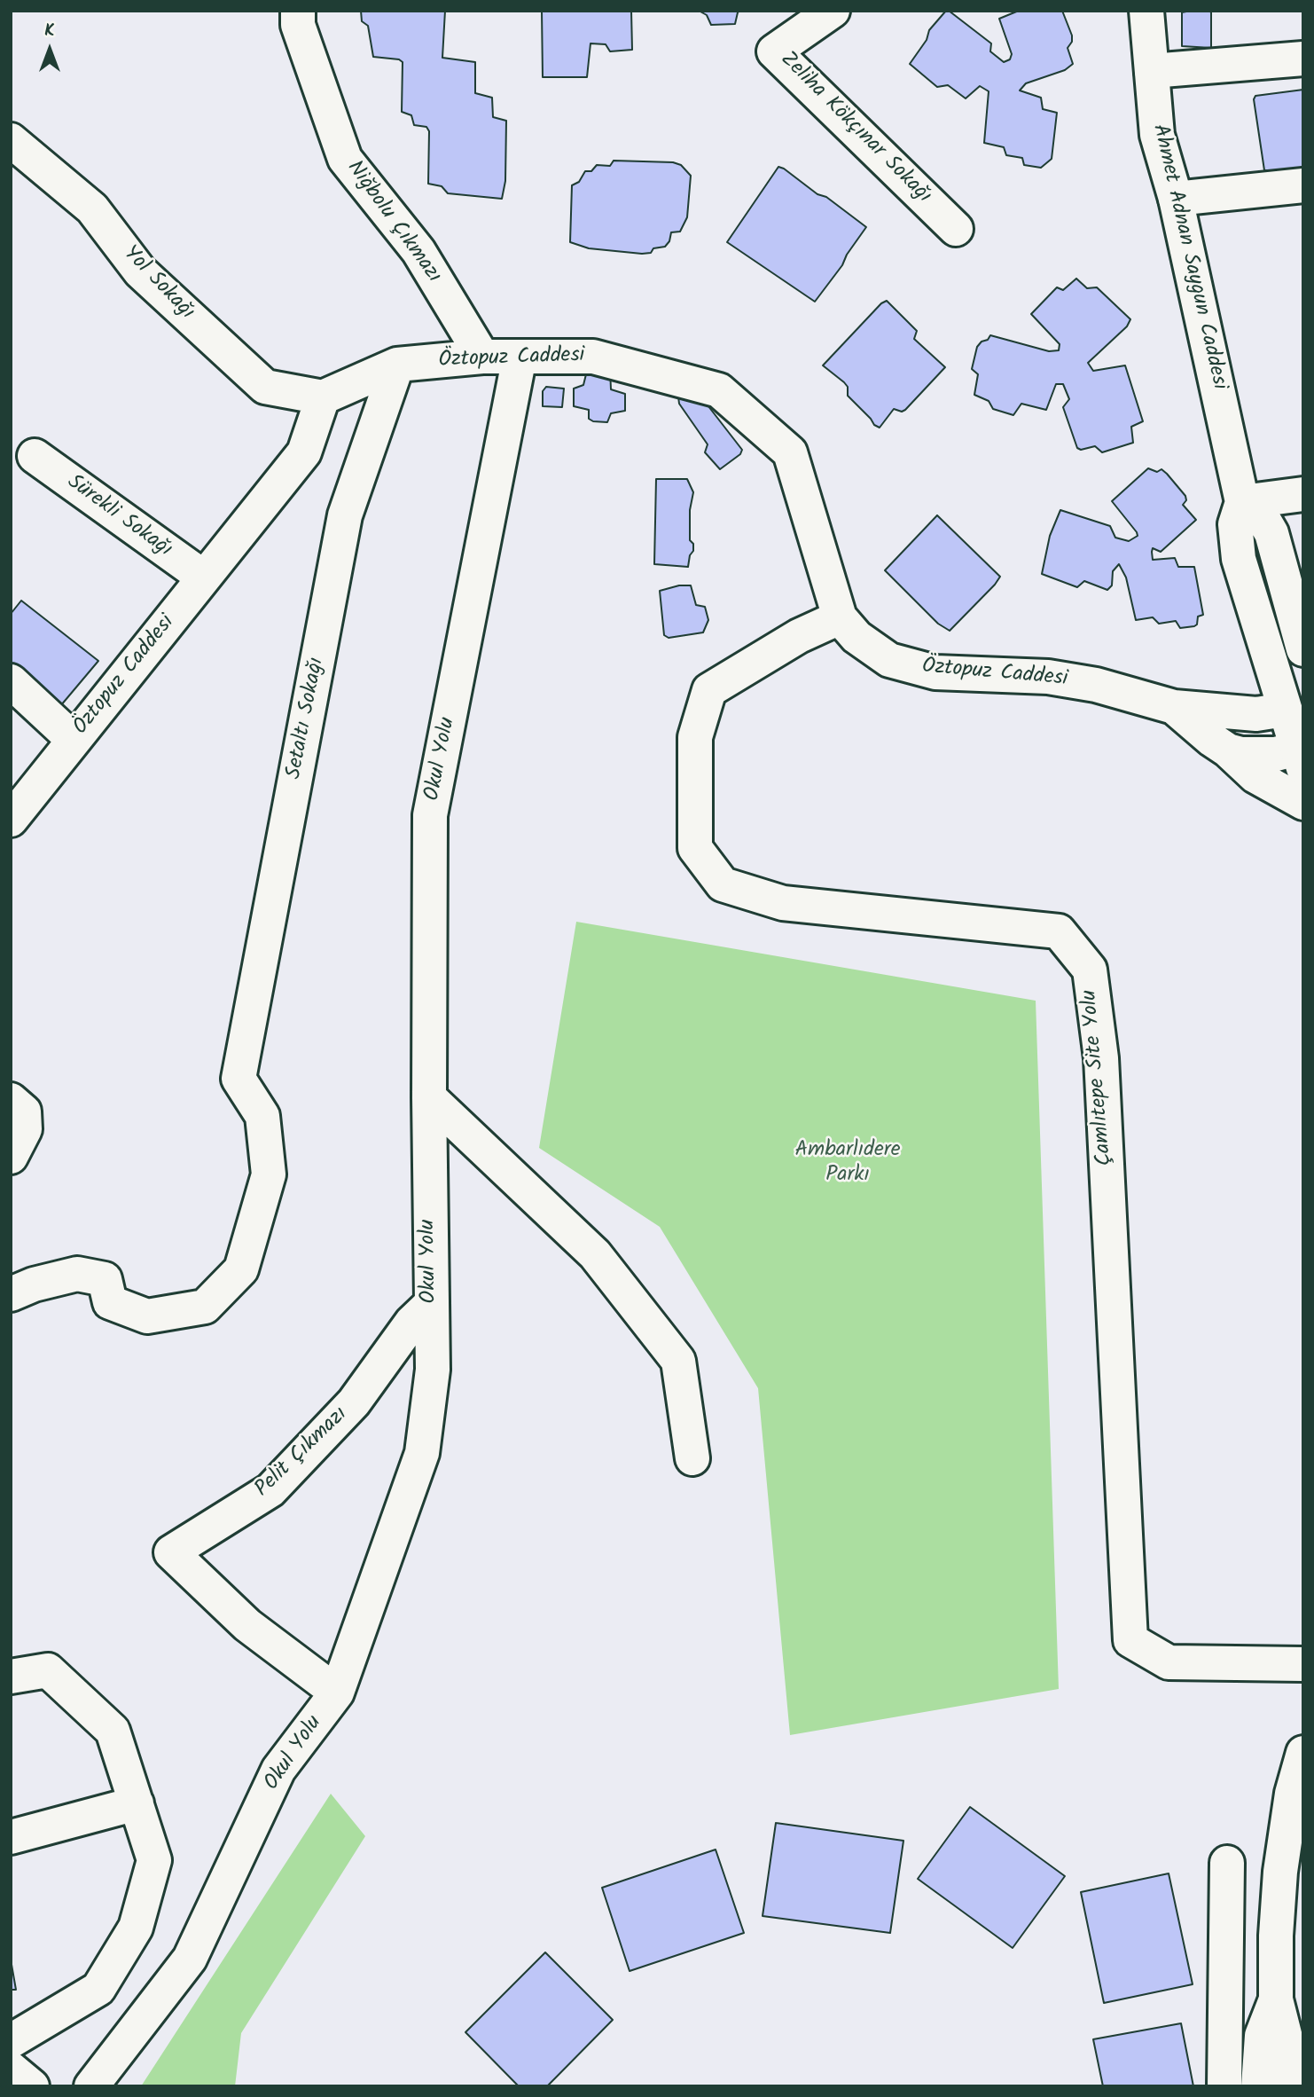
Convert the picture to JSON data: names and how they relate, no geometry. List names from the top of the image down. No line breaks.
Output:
{"streets":{"street":["Zeliha Kökçınar Sokağı","Niğbolu Çıkmazı","Ahmet Adnan Saygun Caddesi","Yol Sokağı","Öztopuz Caddesi","Sürekli Sokağı","Setaltı Sokağı","Okul Yolu","Çamlıtepe Site Yolu","Pelit Çıkmazı"]},"crossings":[["Niğbolu Çıkmazı","Öztopuz Caddesi"],["Ahmet Adnan Saygun Caddesi","Öztopuz Caddesi"],["Yol Sokağı","Öztopuz Caddesi"],["Öztopuz Caddesi","Sürekli Sokağı"],["Öztopuz Caddesi","Setaltı Sokağı"],["Öztopuz Caddesi","Okul Yolu"],["Öztopuz Caddesi","Çamlıtepe Site Yolu"],["Okul Yolu","Pelit Çıkmazı"]],"parks":["Ambarlıdere Parkı"],"north":"top"}
